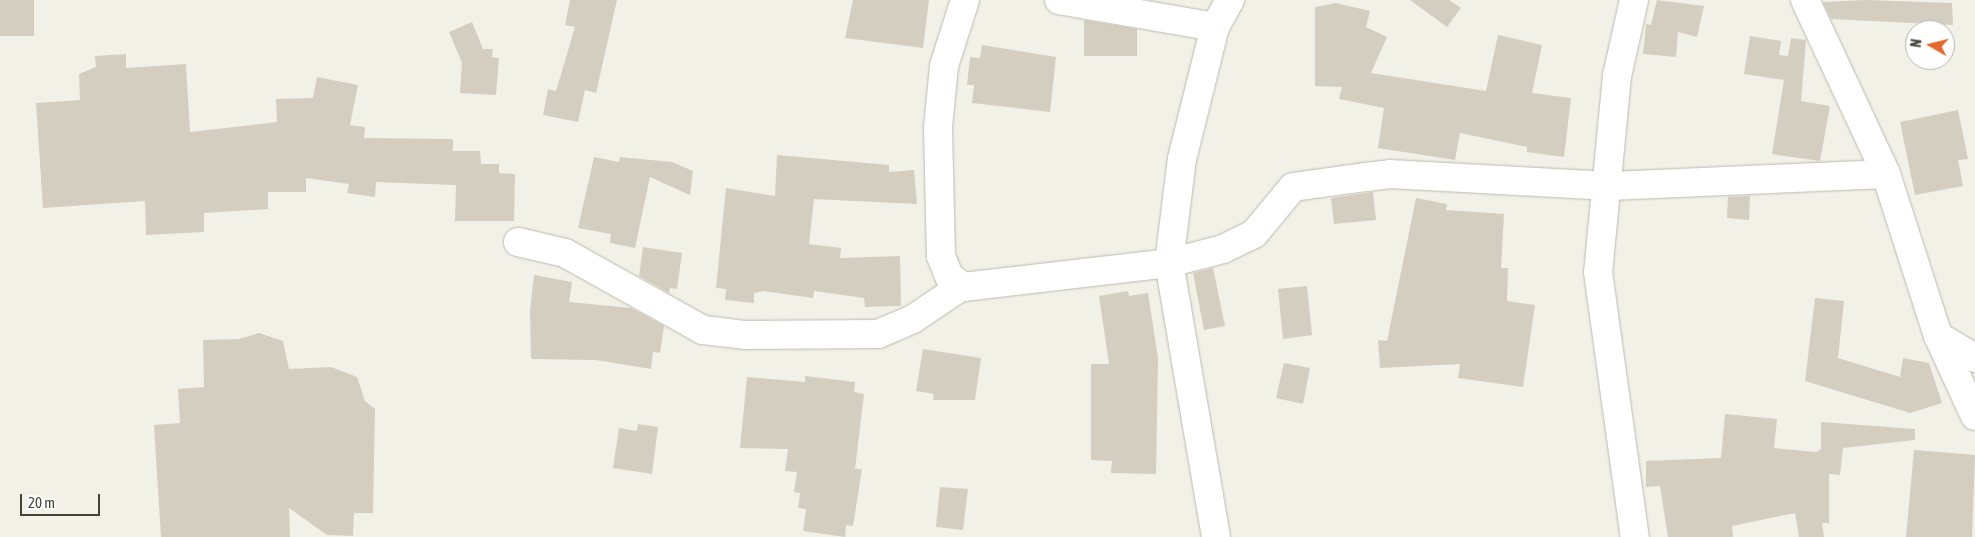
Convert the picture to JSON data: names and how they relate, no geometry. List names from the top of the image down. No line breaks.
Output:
{"scale_bar":"20 m","north":"left"}
